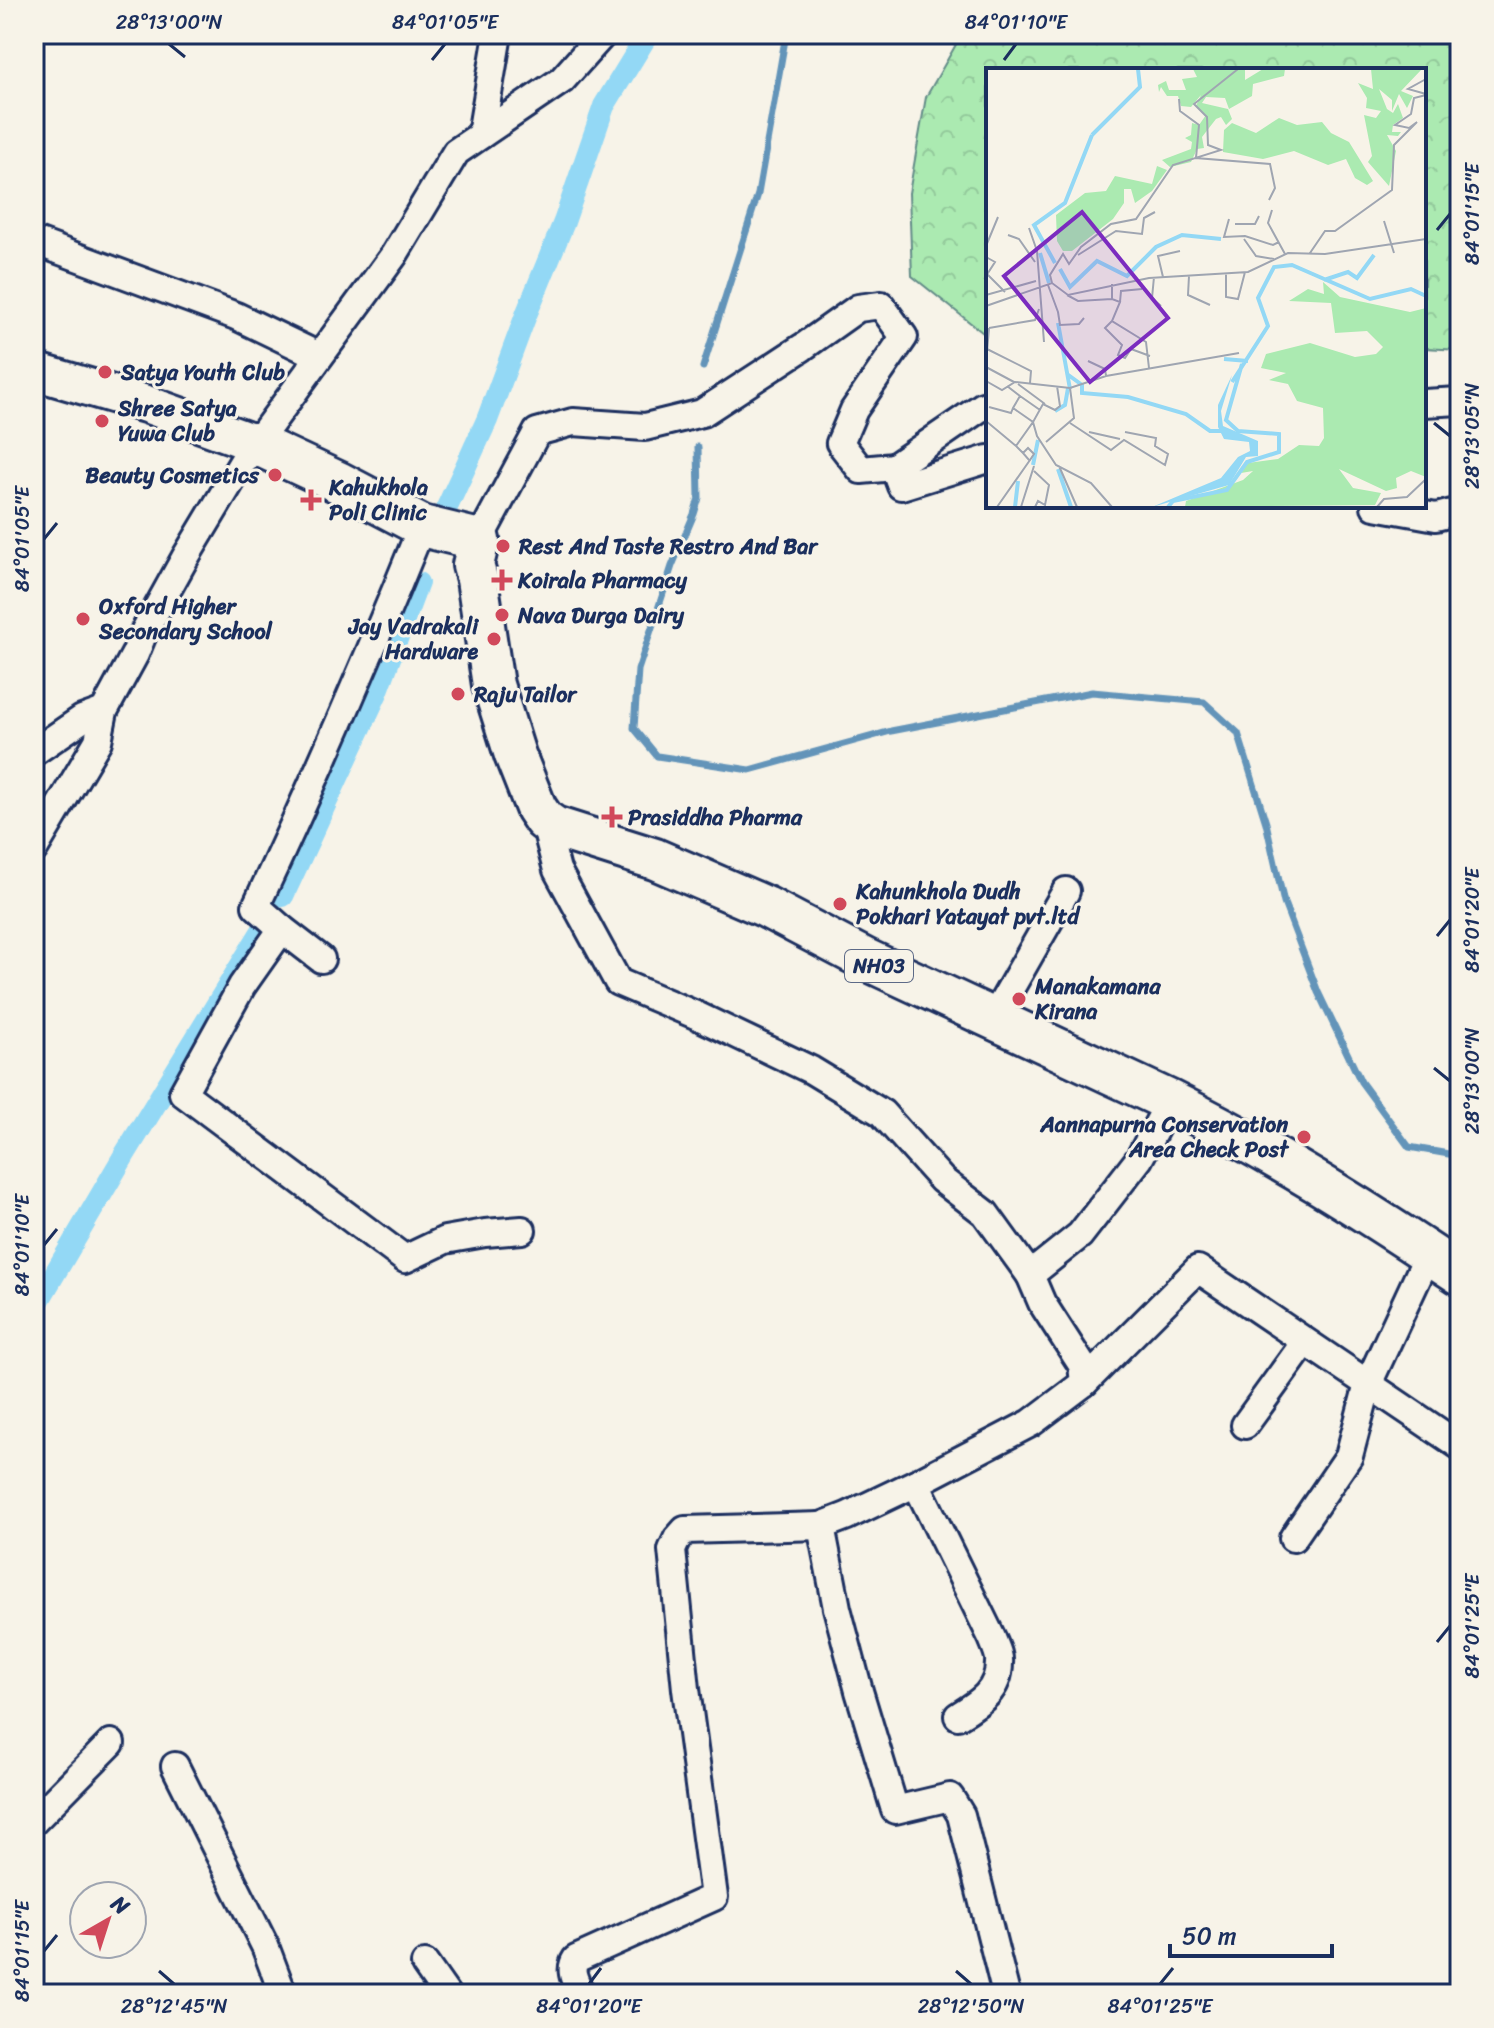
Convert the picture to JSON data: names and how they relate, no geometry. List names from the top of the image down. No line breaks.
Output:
{"streets":{"main road":["NH03"]},"places":{"other":["Satya Youth Club","Shree Satya Yuwa Club","Beauty Cosmetics","Rest And Taste Restro And Bar","Nava Durga Dairy","Oxford Higher Secondary School","Jay Vadrakali Hardware","Raju Tailor","Kahunkhola Dudh Pokhari Yatayat pvt.ltd","Manakamana Kirana","Aannapurna Conservation Area Check Post"],"health":["Kahukhola Poli Clinic","Koirala Pharmacy","Prasiddha Pharma"]},"scale_bar":"50 m","north":"top right","coordinates":["28°13'00\"N","84°01'05\"E","84°01'10\"E","84°01'15\"E","28°13'05\"N","84°01'20\"E","84°01'25\"E","28°12'45\"N","28°12'50\"N"]}
